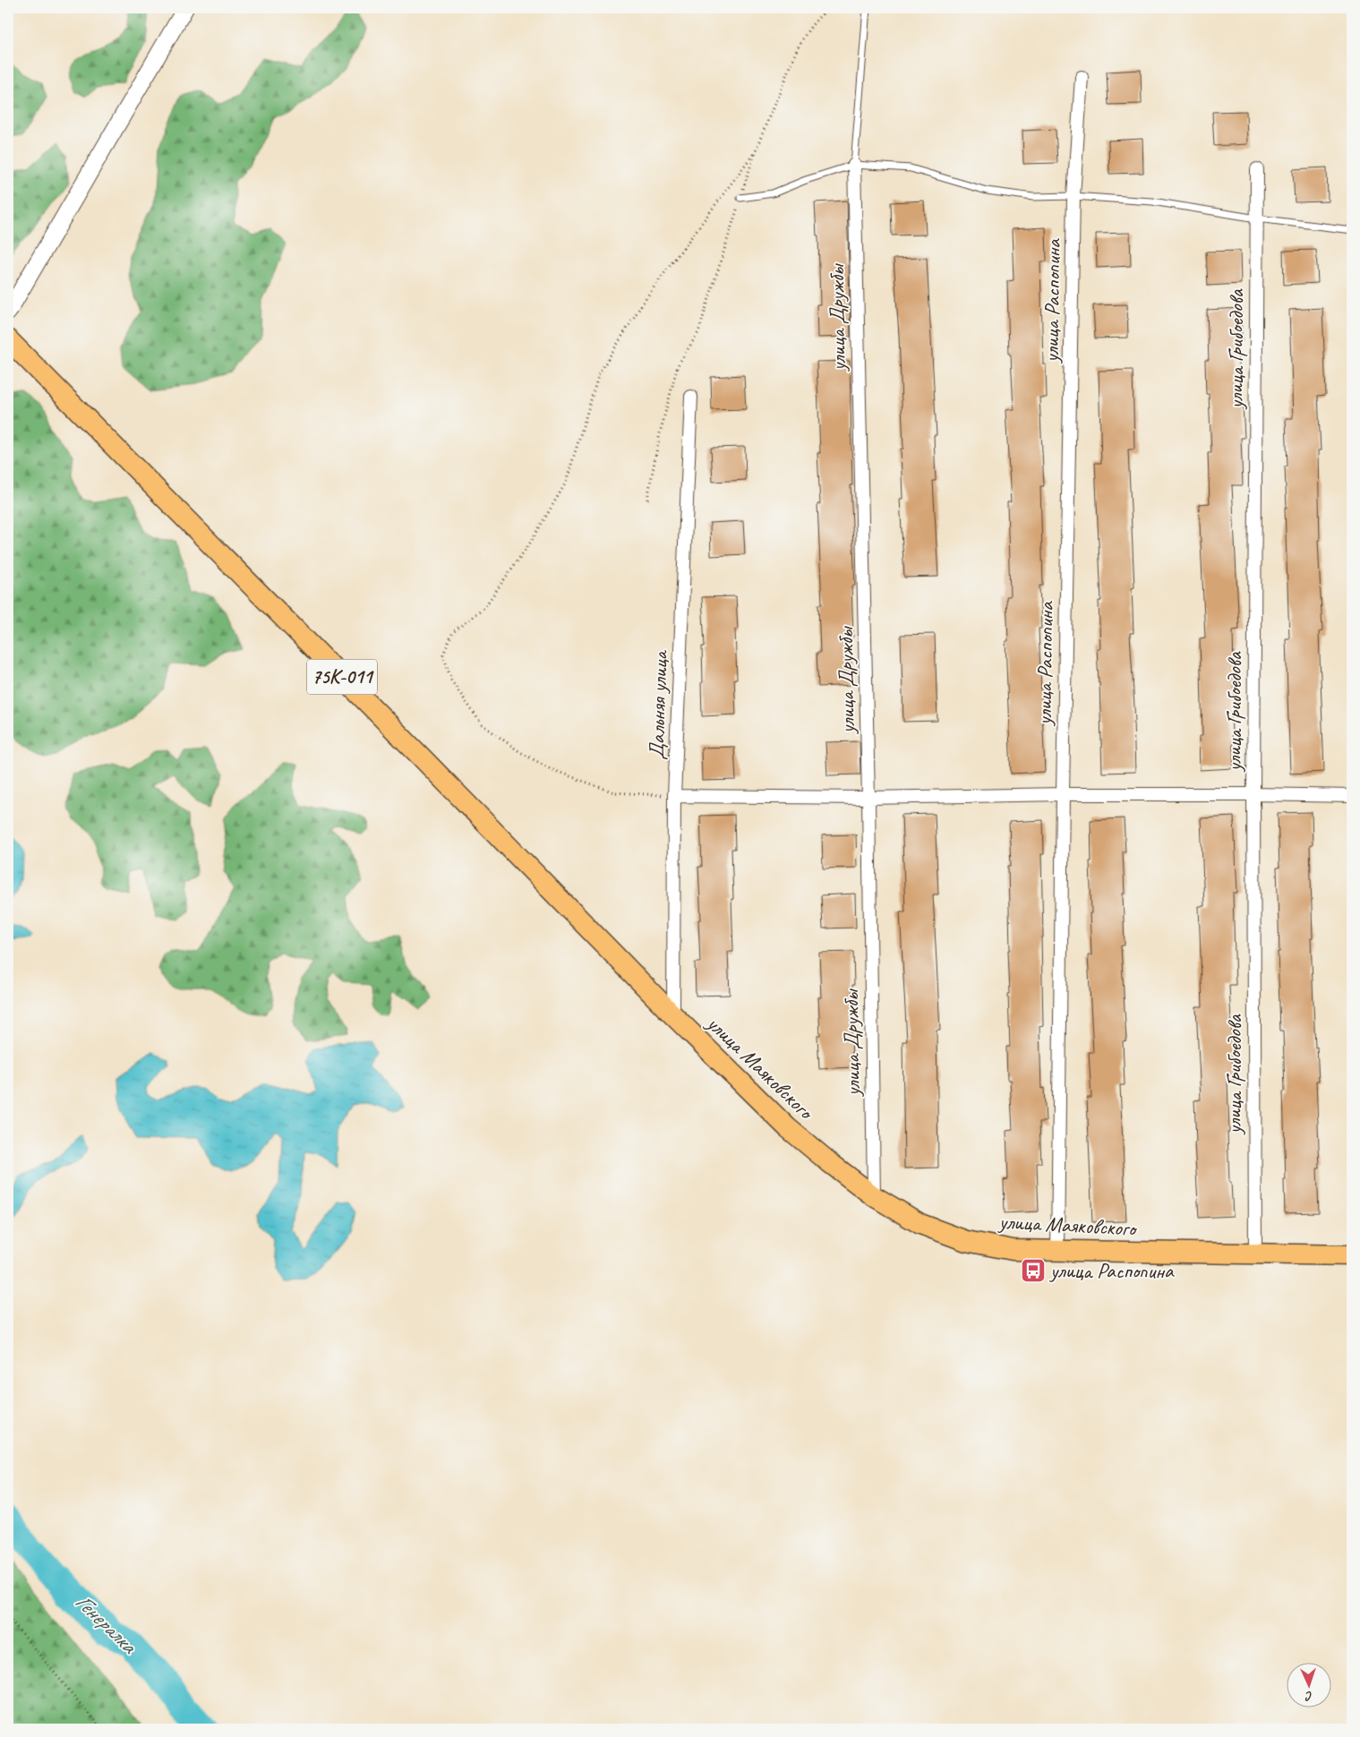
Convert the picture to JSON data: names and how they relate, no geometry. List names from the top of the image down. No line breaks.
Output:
{"streets":{"main road":["75К-011","улица Маяковского"],"street":["улица Распопина","улица Дружбы","улица Грибоедова","Дальняя улица"]},"crossings":[["улица Распопина","улица Маяковского"],["улица Дружбы","улица Маяковского"],["улица Грибоедова","улица Маяковского"],["75К-011","Дальняя улица"],["75К-011","улица Маяковского"],["Дальняя улица","улица Маяковского"]],"water":["Генералка"],"places":{"bus stop":["улица Распопина"]},"north":"bottom"}
